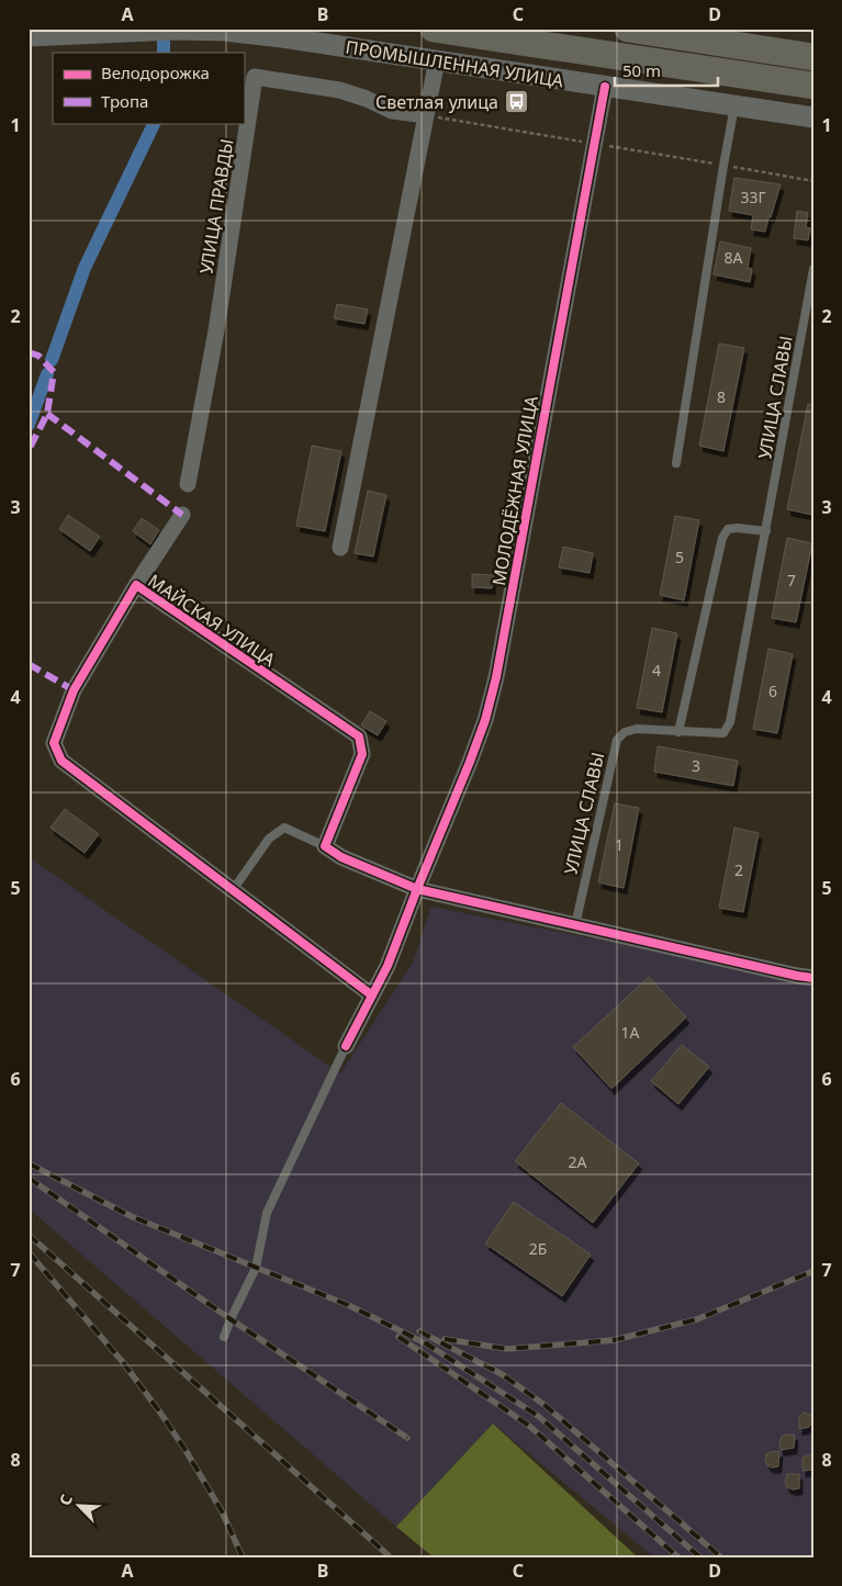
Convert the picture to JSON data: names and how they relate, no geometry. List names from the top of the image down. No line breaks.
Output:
{"streets":{"street":["ПРОМЫШЛЕННАЯ УЛИЦА","УЛИЦА ПРАВДЫ","МОЛОДЁЖНАЯ УЛИЦА","МАЙСКАЯ УЛИЦА"],"lane":["УЛИЦА СЛАВЫ"]},"crossings":[["ПРОМЫШЛЕННАЯ УЛИЦА","МОЛОДЁЖНАЯ УЛИЦА"],["МОЛОДЁЖНАЯ УЛИЦА","МАЙСКАЯ УЛИЦА"]],"places":{"bus stop":["Светлая улица"]},"house_numbers":["33Г","8А","8","5","7","4","6","3","1","2","1А","2А","2Б"],"legend":["Велодорожка","Тропа"],"scale_bar":"50 m","north":"top left","grid":{"columns":["A","B","C","D"],"rows":["1","2","3","4","5","6","7","8"]}}
